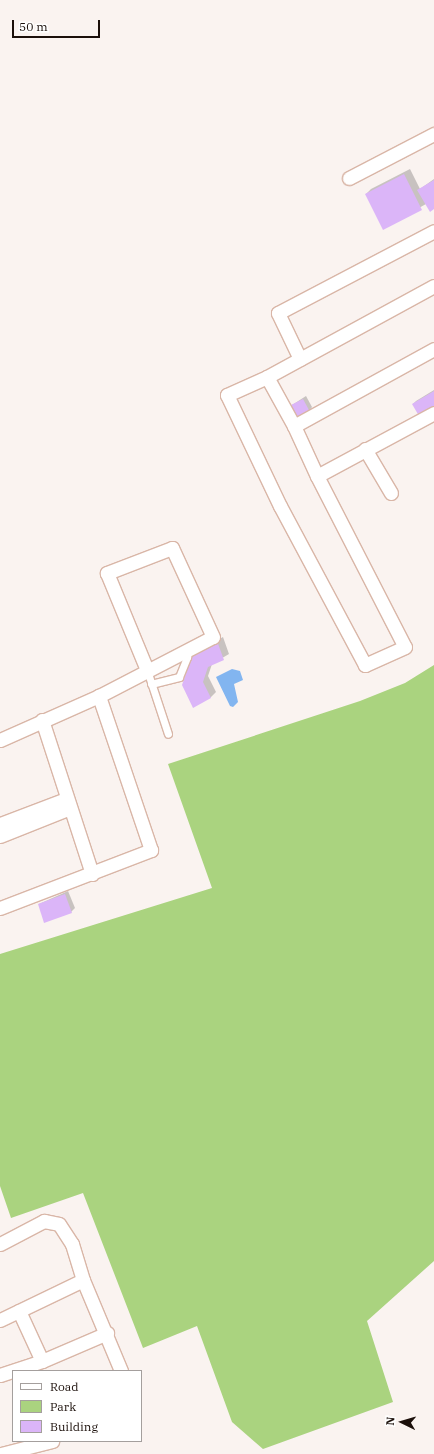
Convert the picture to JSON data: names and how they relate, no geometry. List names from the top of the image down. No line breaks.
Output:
{"legend":["Road","Park","Building"],"scale_bar":"50 m","north":"left"}
